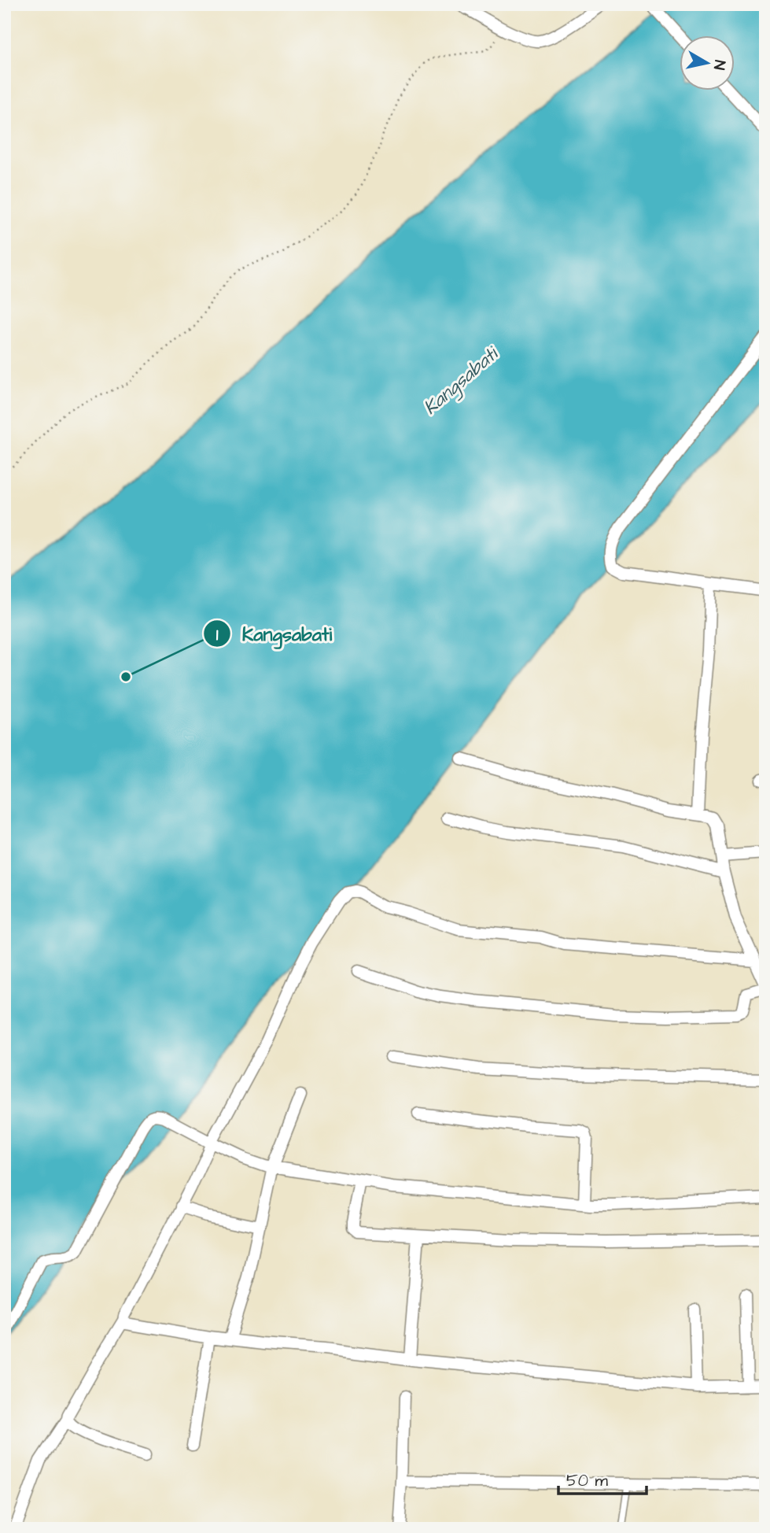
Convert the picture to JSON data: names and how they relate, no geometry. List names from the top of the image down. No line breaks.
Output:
{"water":["Kangsabati"],"places":["Kangsabati"],"scale_bar":"50 m","north":"right"}
